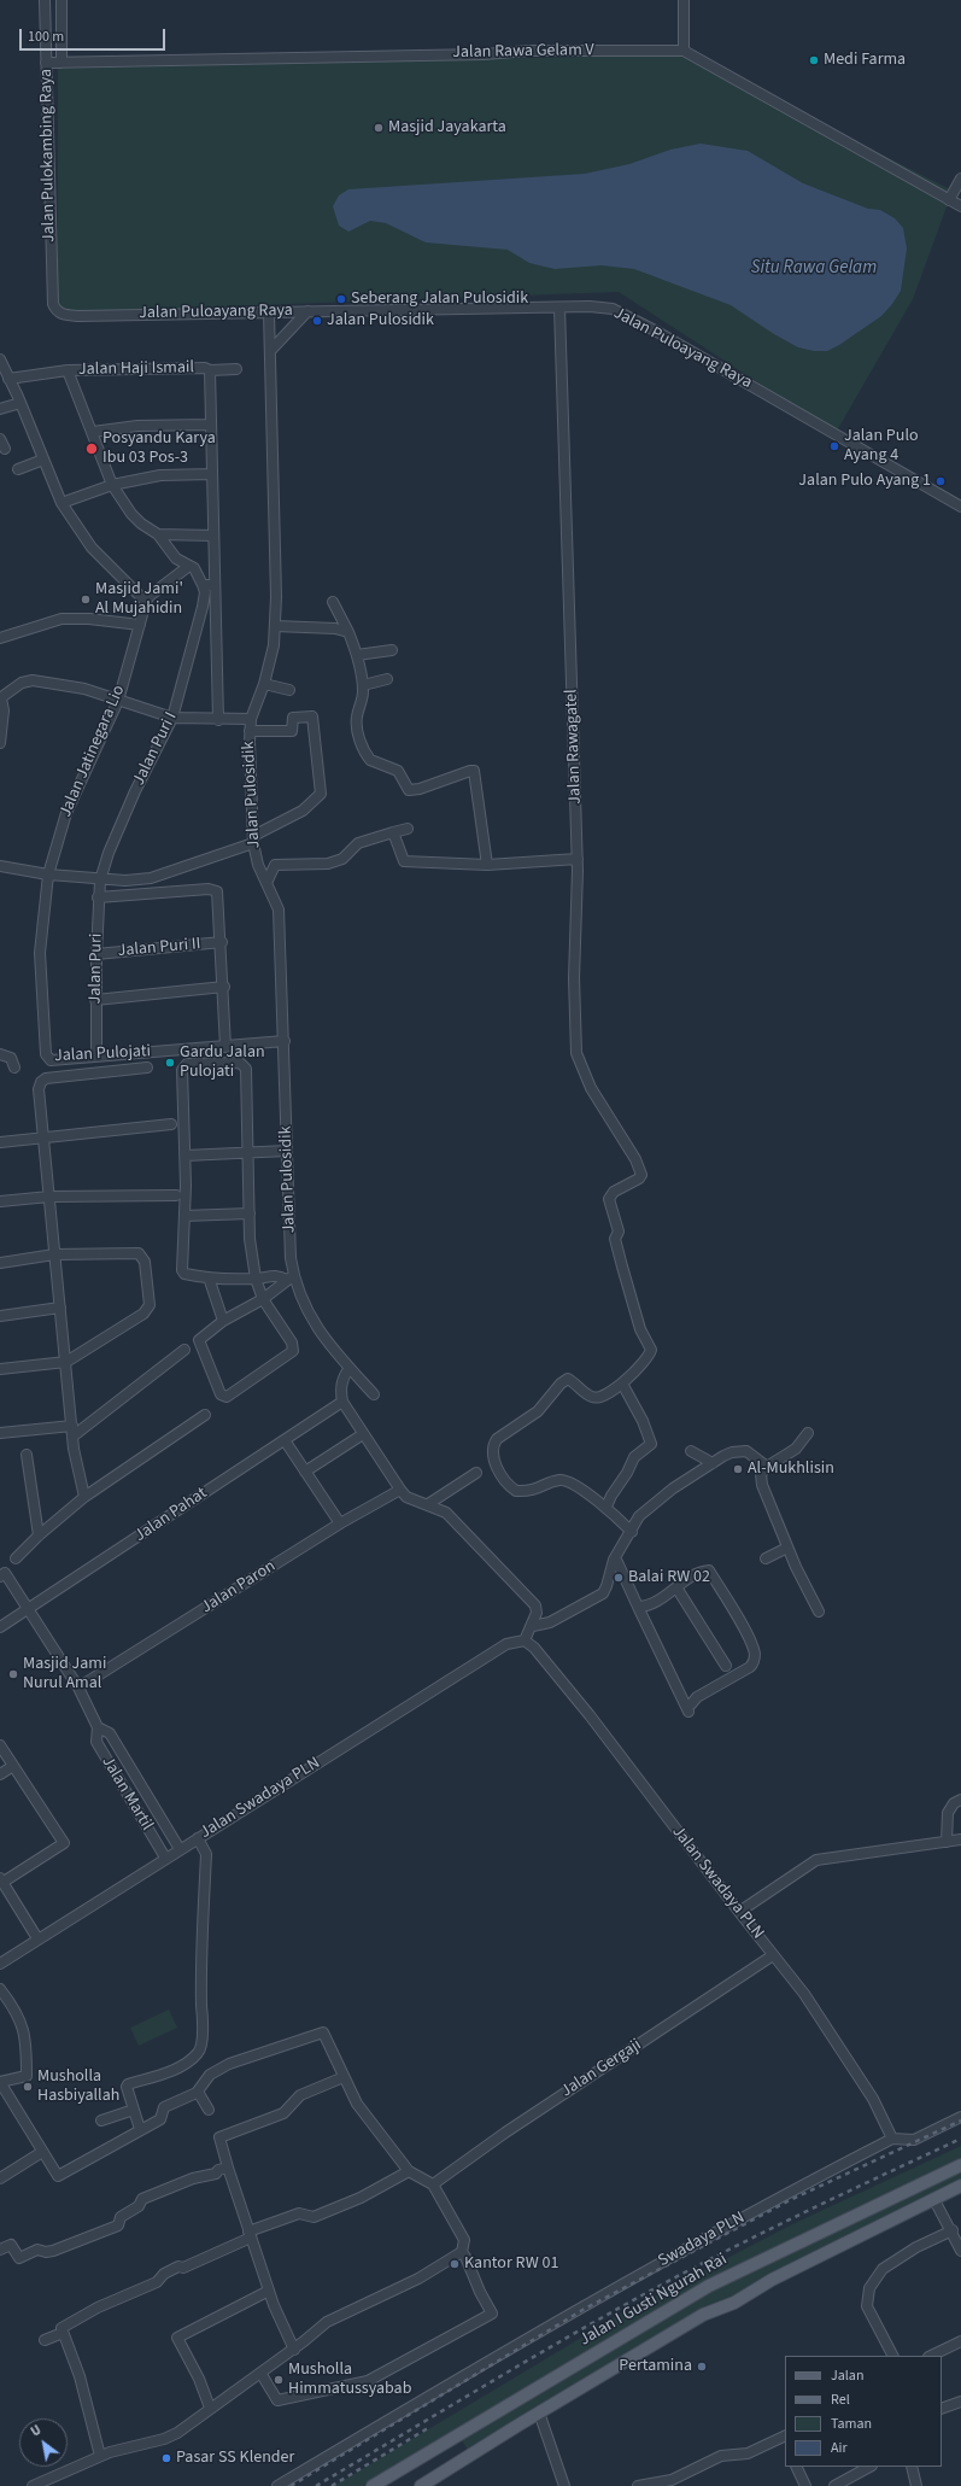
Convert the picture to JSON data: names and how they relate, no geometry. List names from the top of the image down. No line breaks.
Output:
{"streets":{"main road":["Jalan I Gusti Ngurah Rai"],"street":["Jalan Rawa Gelam V","Jalan Pulokambing Raya","Jalan Puloayang Raya","Jalan Haji Ismail","Jalan Rawagatel","Jalan Puri I","Jalan Jatinegara Lio","Jalan Pulosidik","Jalan Puri II","Jalan Puri","Jalan Pulojati","Jalan Pahat","Jalan Paron","Jalan Martil","Jalan Swadaya PLN","Jalan Gergaji","Swadaya PLN"]},"crossings":[["Jalan Rawa Gelam V","Jalan Pulokambing Raya"],["Jalan Pulokambing Raya","Jalan Puloayang Raya"],["Jalan Puloayang Raya","Jalan Rawagatel"],["Jalan Puloayang Raya","Jalan Pulosidik"],["Jalan Puri I","Jalan Puri"],["Jalan Jatinegara Lio","Jalan Pulojati"],["Jalan Pulosidik","Jalan Pulojati"],["Jalan Puri II","Jalan Puri"],["Jalan Puri","Jalan Pulojati"],["Jalan Pahat","Jalan Martil"],["Jalan Paron","Jalan Martil"],["Jalan Martil","Jalan Swadaya PLN"],["Jalan Swadaya PLN","Jalan Gergaji"],["Jalan Swadaya PLN","Swadaya PLN"]],"water":["Situ Rawa Gelam"],"places":["Medi Farma","Masjid Jayakarta","Seberang Jalan Pulosidik","Jalan Pulosidik","Jalan Pulo Ayang 4","Posyandu Karya Ibu 03 Pos-3","Jalan Pulo Ayang 1","Masjid Jami' Al Mujahidin","Gardu Jalan Pulojati","Al-Mukhlisin","Balai RW 02","Masjid Jami Nurul Amal","Musholla Hasbiyallah","Kantor RW 01","Pertamina","Musholla Himmatussyabab","Pasar SS Klender"],"legend":["Jalan","Rel","Taman","Air"],"scale_bar":"100 m","north":"top left"}
